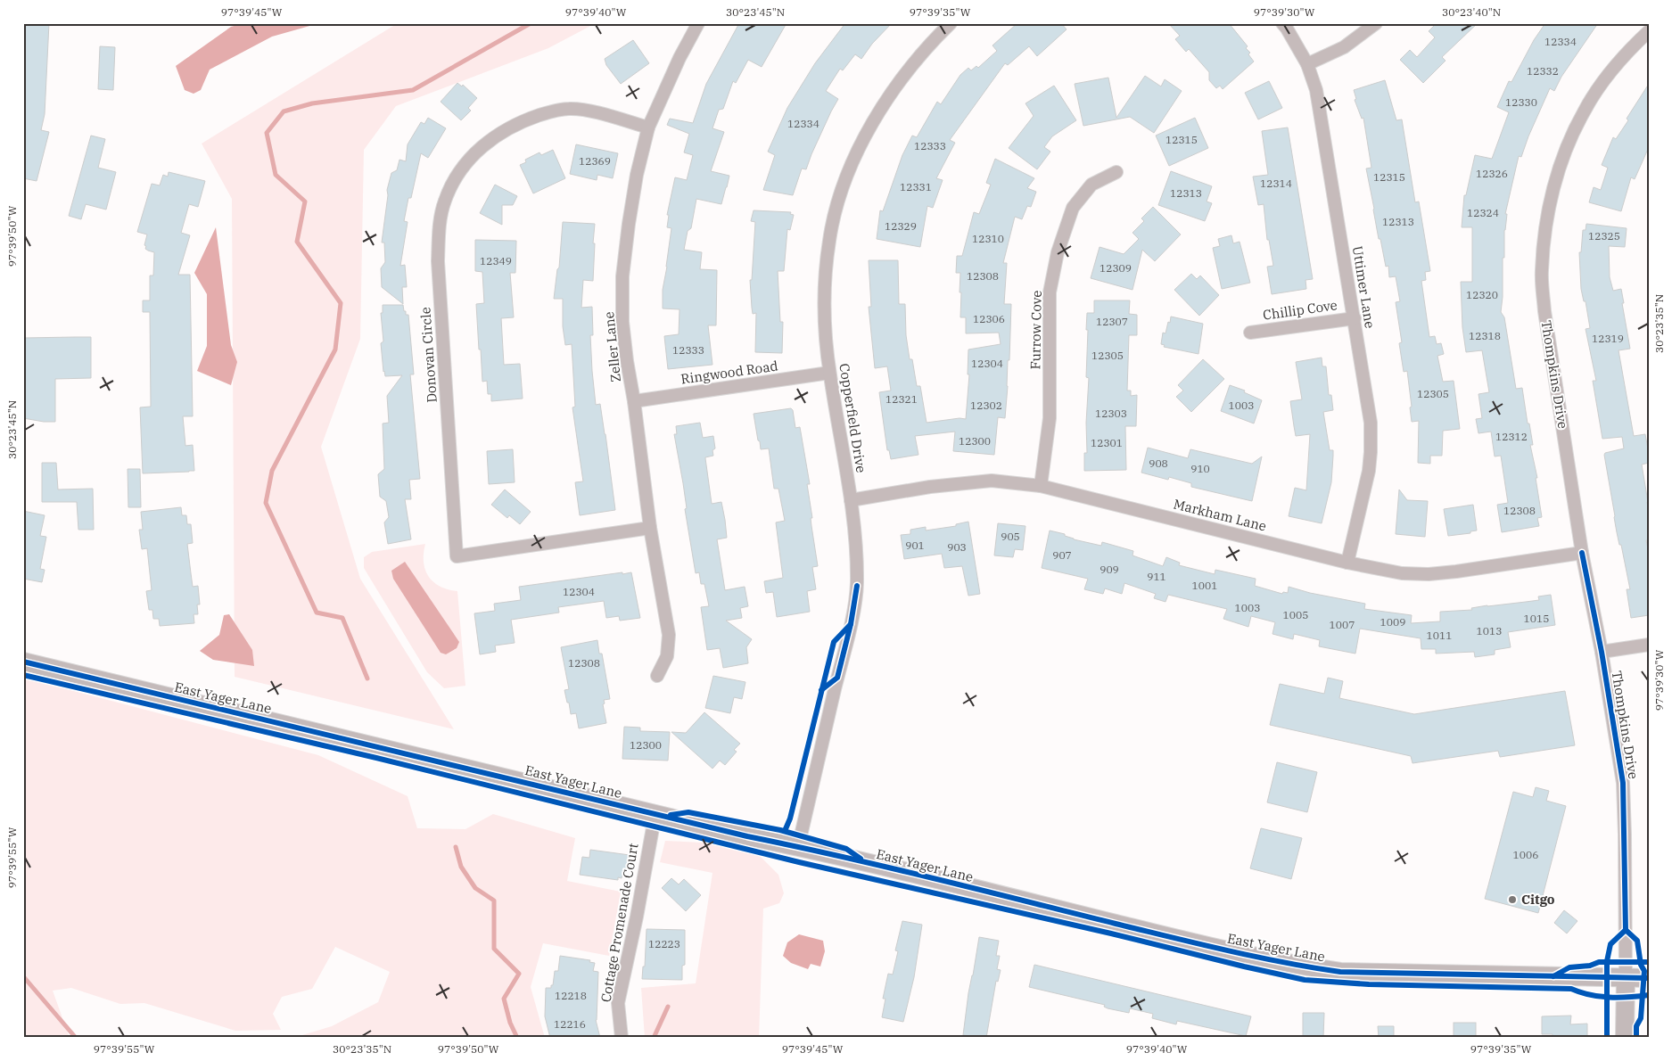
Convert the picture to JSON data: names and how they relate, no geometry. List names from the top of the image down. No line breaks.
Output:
{"streets":{"street":["Uttimer Lane","Chillip Cove","Furrow Cove","Zeller Lane","Donovan Circle","Ringwood Road","Thompkins Drive","Copperfield Drive","Markham Lane","East Yager Lane","Cottage Promenade Court"]},"crossings":[["Uttimer Lane","Chillip Cove"],["Uttimer Lane","Markham Lane"],["Furrow Cove","Markham Lane"],["Zeller Lane","Donovan Circle"],["Zeller Lane","Ringwood Road"],["Ringwood Road","Copperfield Drive"],["Thompkins Drive","Markham Lane"],["Thompkins Drive","East Yager Lane"],["Copperfield Drive","Markham Lane"],["Copperfield Drive","East Yager Lane"],["East Yager Lane","Cottage Promenade Court"]],"places":["Citgo"],"house_numbers":["12334","12332","12330","12334","12315","12333","12369","12326","12315","12314","12331","12313","12324","12313","12329","12325","12310","12349","12309","12308","12320","12306","12307","12318","12319","12333","12305","12304","12305","12321","12302","1003","12303","12312","12300","12301","908","910","12308","905","901","903","907","909","911","1001","12304","1003","1005","1015","1009","1007","1013","1011","12308","12300","1006","12223","12218","12216"],"coordinates":["97°39'45\"W","97°39'40\"W","30°23'45\"N","97°39'35\"W","97°39'30\"W","30°23'40\"N","97°39'50\"W","30°23'35\"N","97°39'55\"W"]}
